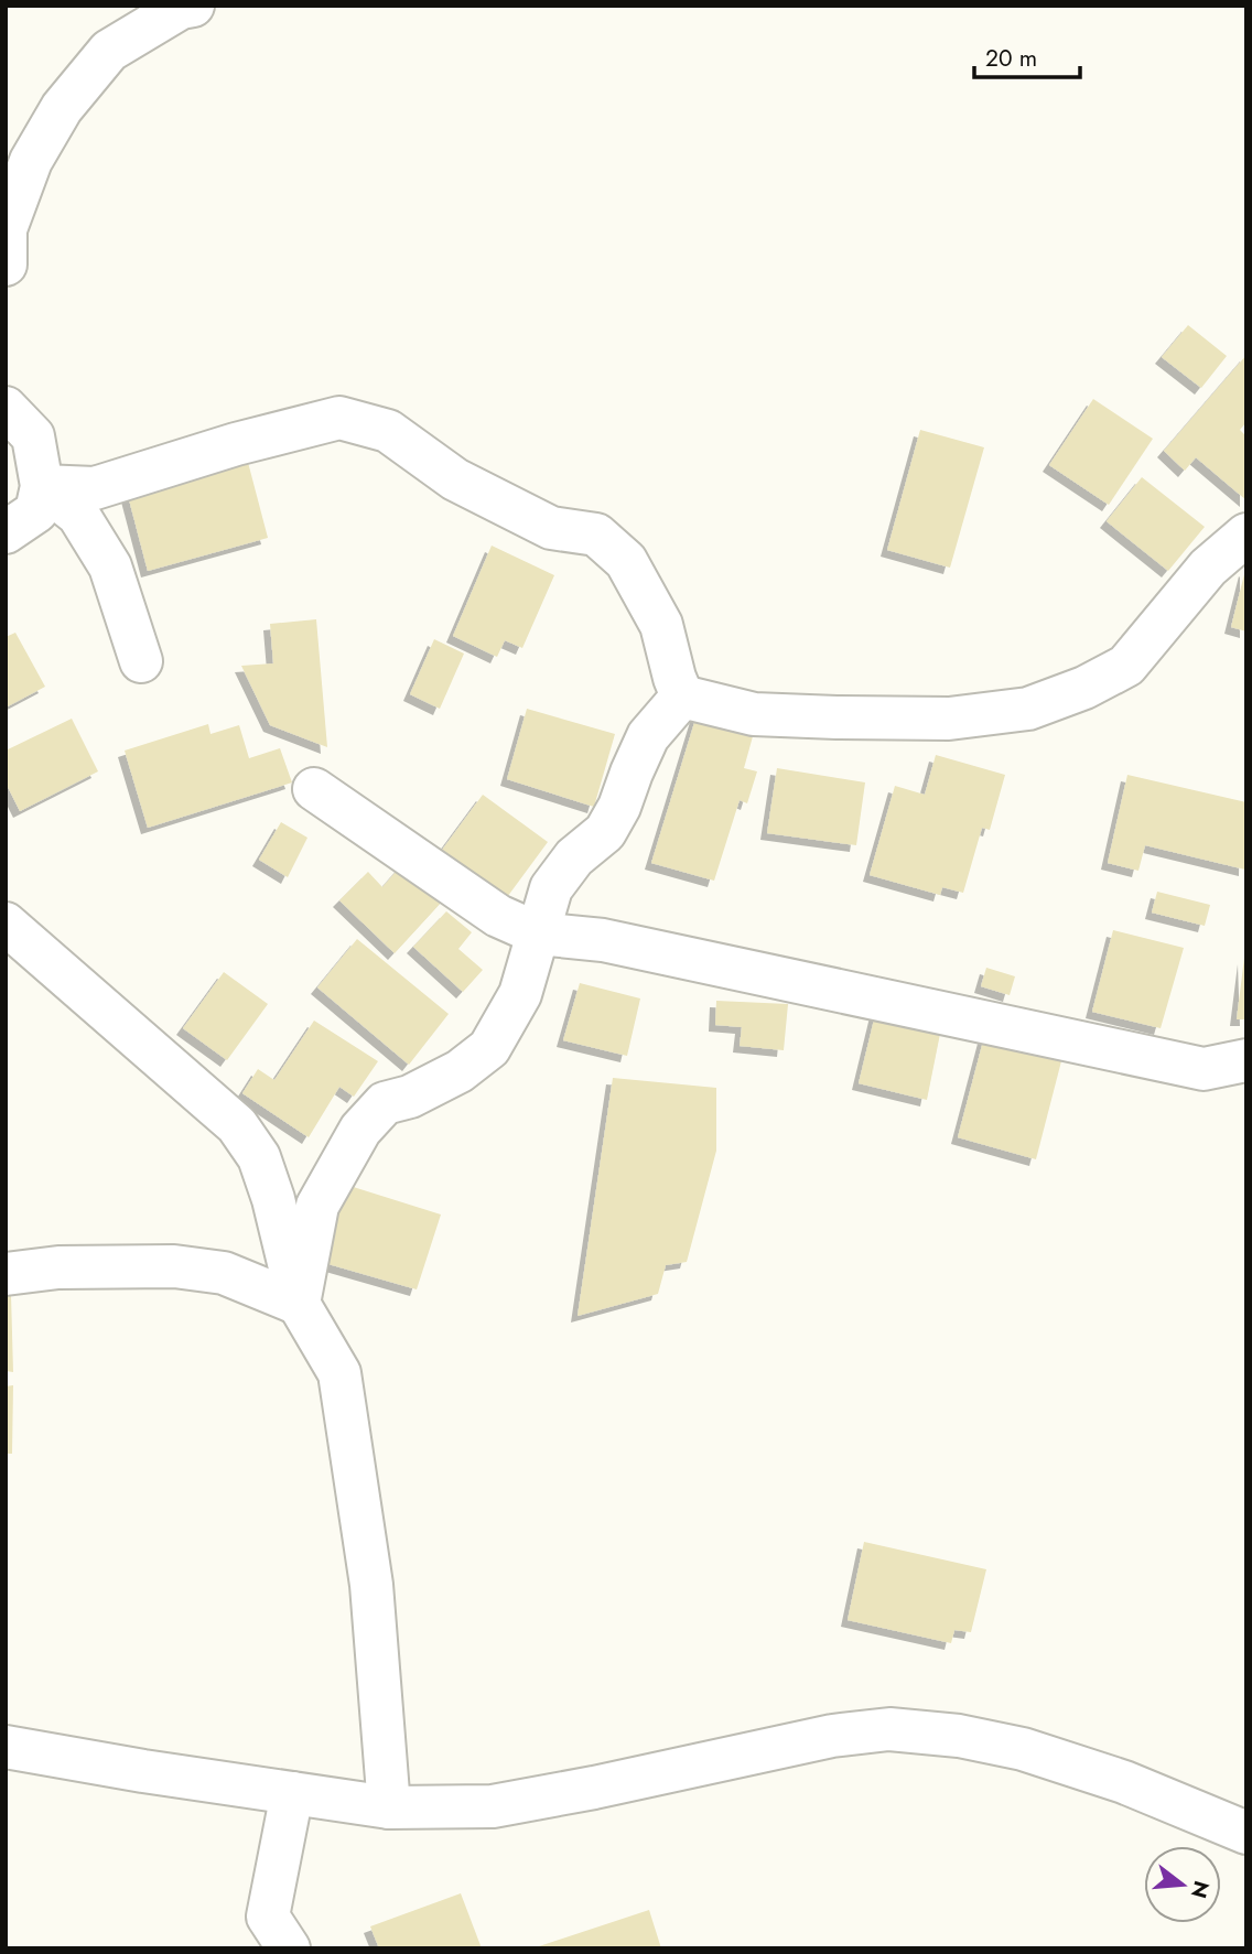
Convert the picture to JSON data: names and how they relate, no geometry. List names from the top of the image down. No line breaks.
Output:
{"scale_bar":"20 m","north":"right"}
